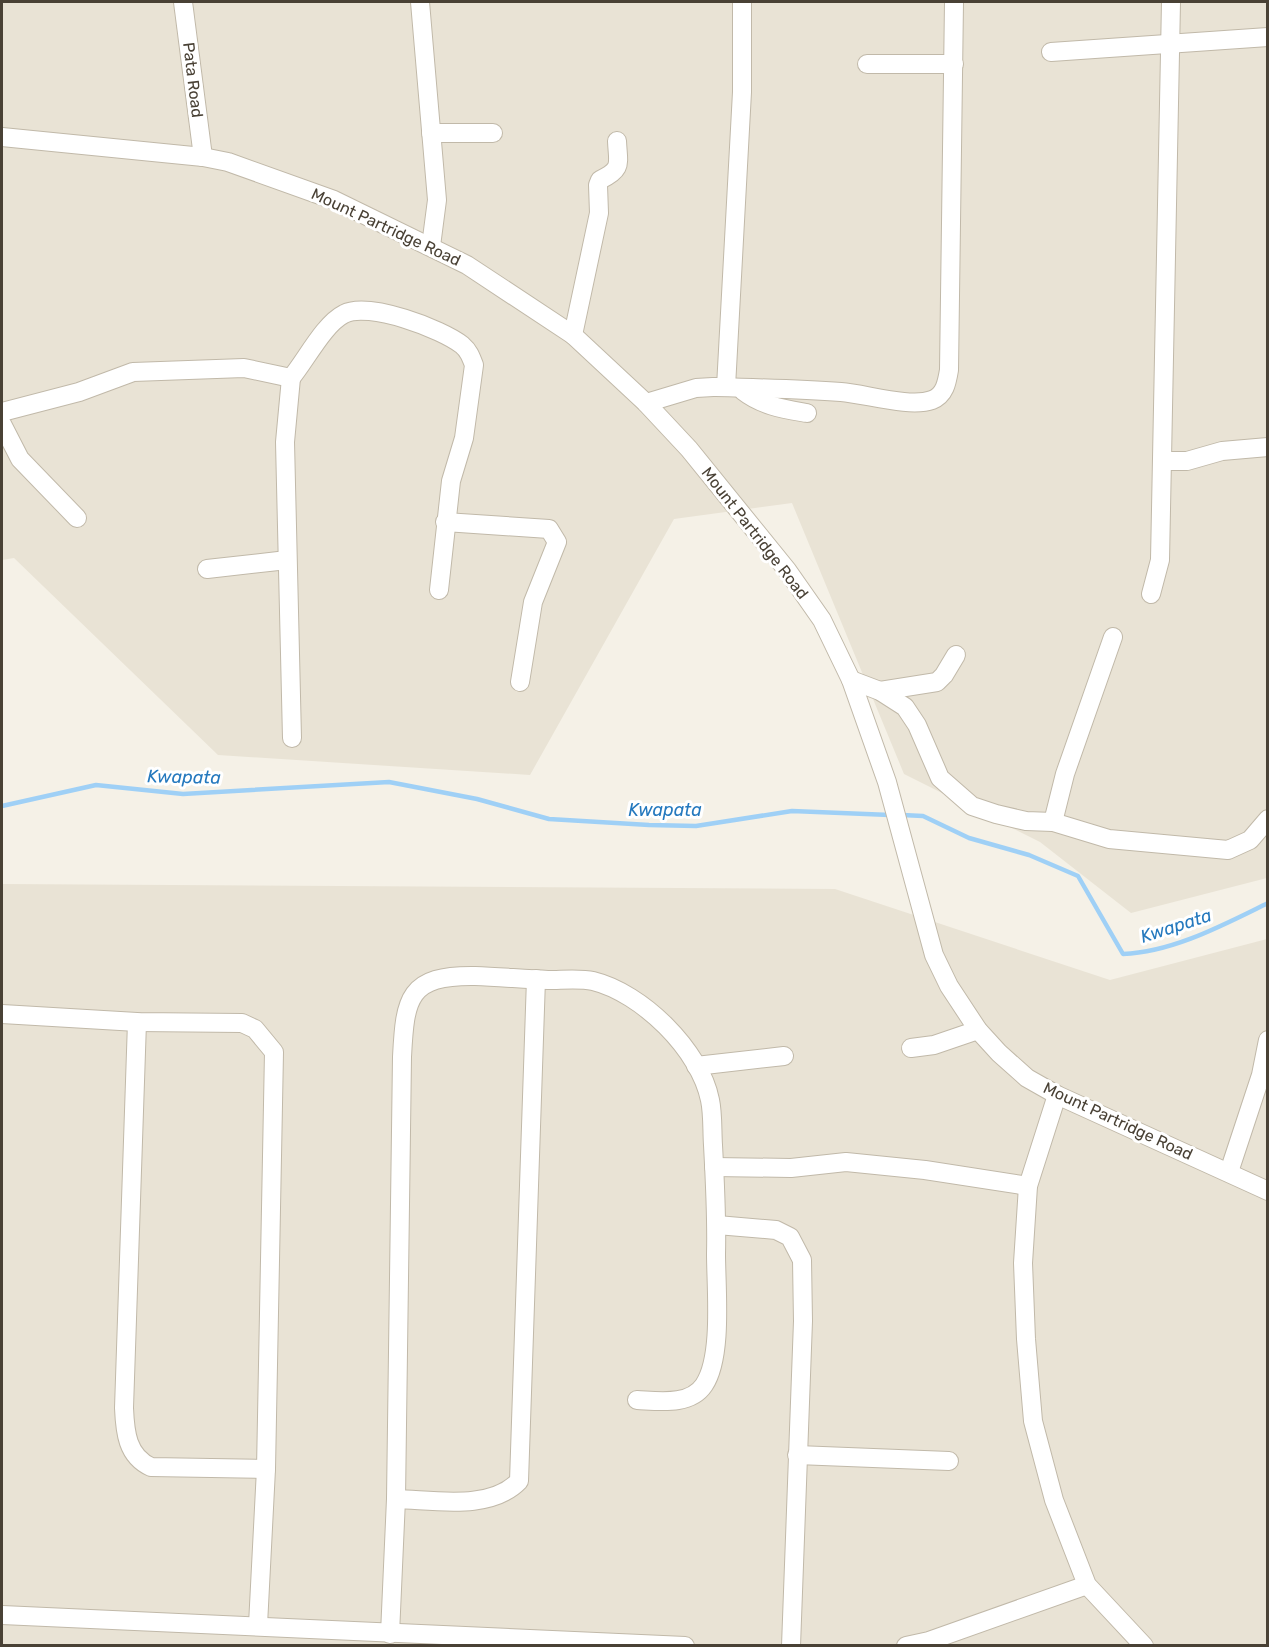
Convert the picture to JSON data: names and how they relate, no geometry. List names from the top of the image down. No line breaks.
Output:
{"streets":{"street":["Pata Road","Mount Partridge Road"]},"crossings":[["Pata Road","Mount Partridge Road"]],"water":["Kwapata"]}
